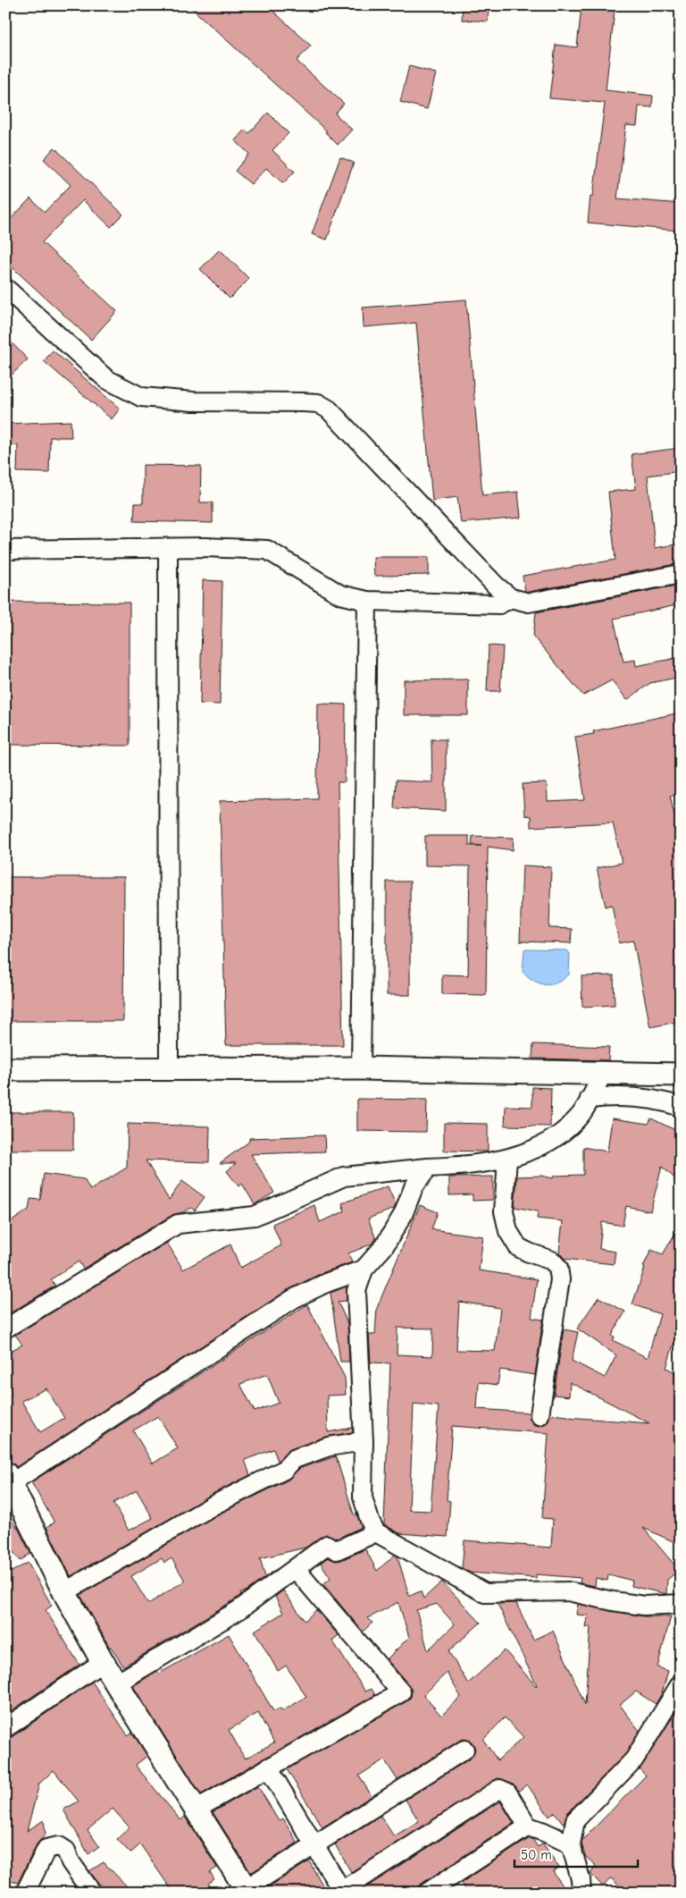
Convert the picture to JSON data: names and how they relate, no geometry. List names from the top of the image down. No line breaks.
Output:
{"scale_bar":"50 m"}
